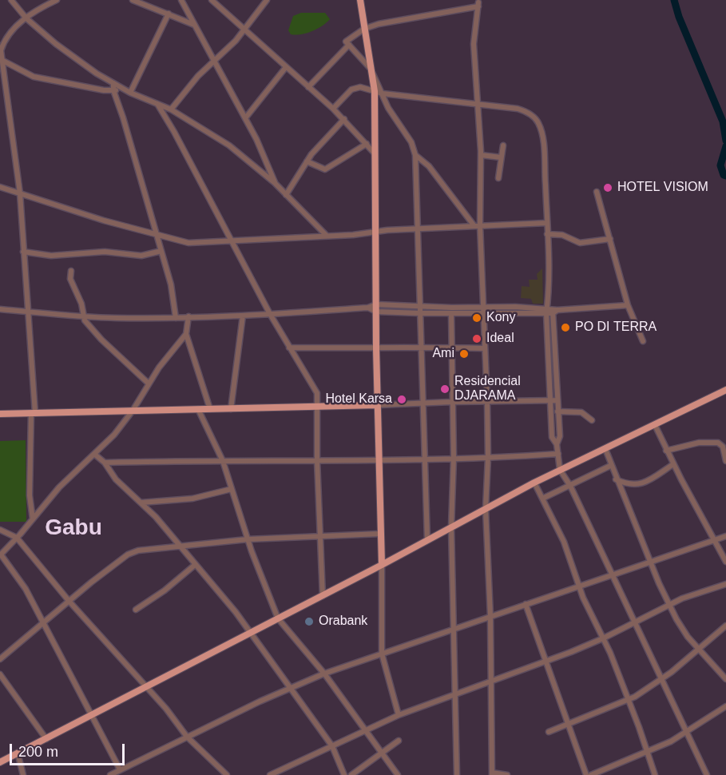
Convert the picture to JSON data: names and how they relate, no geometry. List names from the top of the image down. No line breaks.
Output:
{"districts":["Gabu"],"places":["HOTEL VISIOM","Kony","PO DI TERRA","Ideal","Ami","Residencial DJARAMA","Hotel Karsa","Orabank"],"scale_bar":"200 m"}
